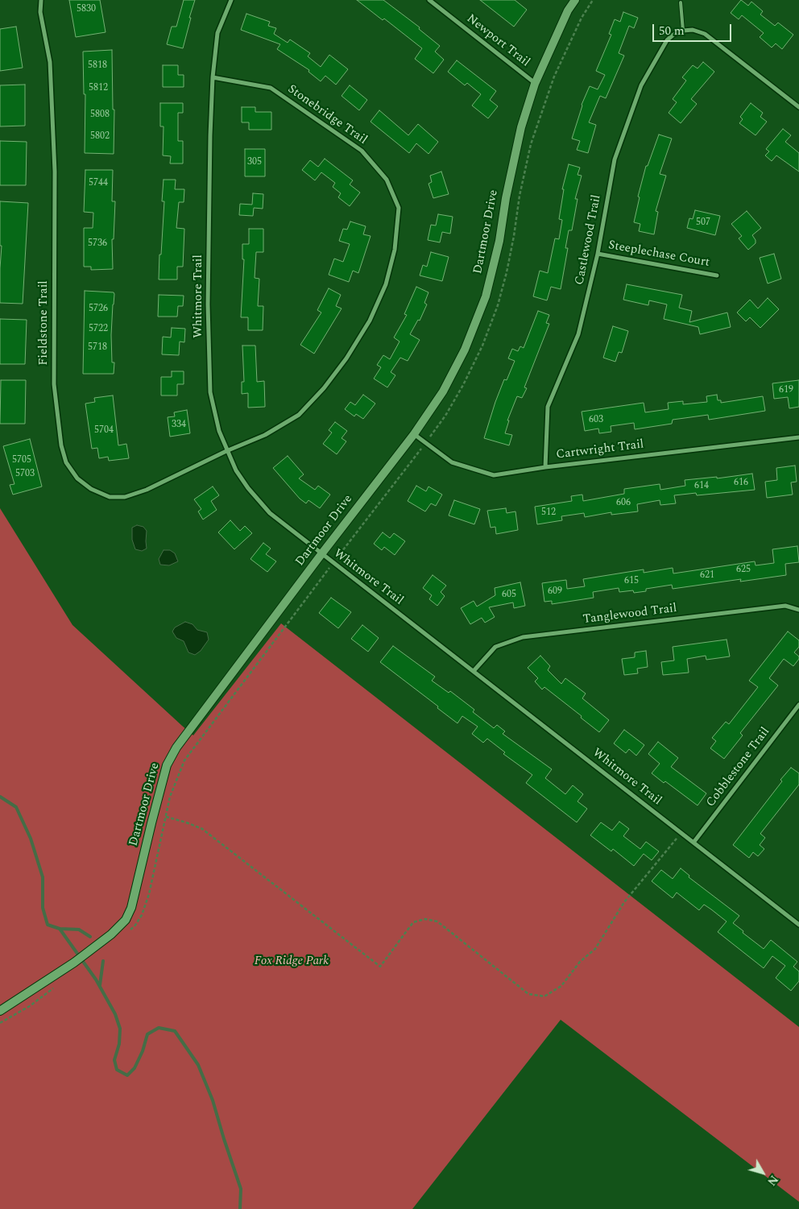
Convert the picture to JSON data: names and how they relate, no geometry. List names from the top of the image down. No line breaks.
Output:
{"streets":{"street":["Newport Trail","Stonebridge Trail","Dartmoor Drive","Castlewood Trail","Steeplechase Court","Whitmore Trail","Fieldstone Trail","Cartwright Trail","Tanglewood Trail","Cobblestone Trail"]},"crossings":[["Newport Trail","Dartmoor Drive"],["Stonebridge Trail","Whitmore Trail"],["Stonebridge Trail","Fieldstone Trail"],["Dartmoor Drive","Whitmore Trail"],["Dartmoor Drive","Cartwright Trail"],["Castlewood Trail","Steeplechase Court"],["Castlewood Trail","Cartwright Trail"],["Whitmore Trail","Fieldstone Trail"],["Whitmore Trail","Tanglewood Trail"],["Whitmore Trail","Cobblestone Trail"]],"parks":["Fox Ridge Park"],"house_numbers":["5830","5818","5812","5808","5802","305","5744","507","5736","5726","5722","5718","619","603","334","5704","5705","5703","616","614","606","512","625","621","615","609","605"],"scale_bar":"50 m","north":"bottom right"}
